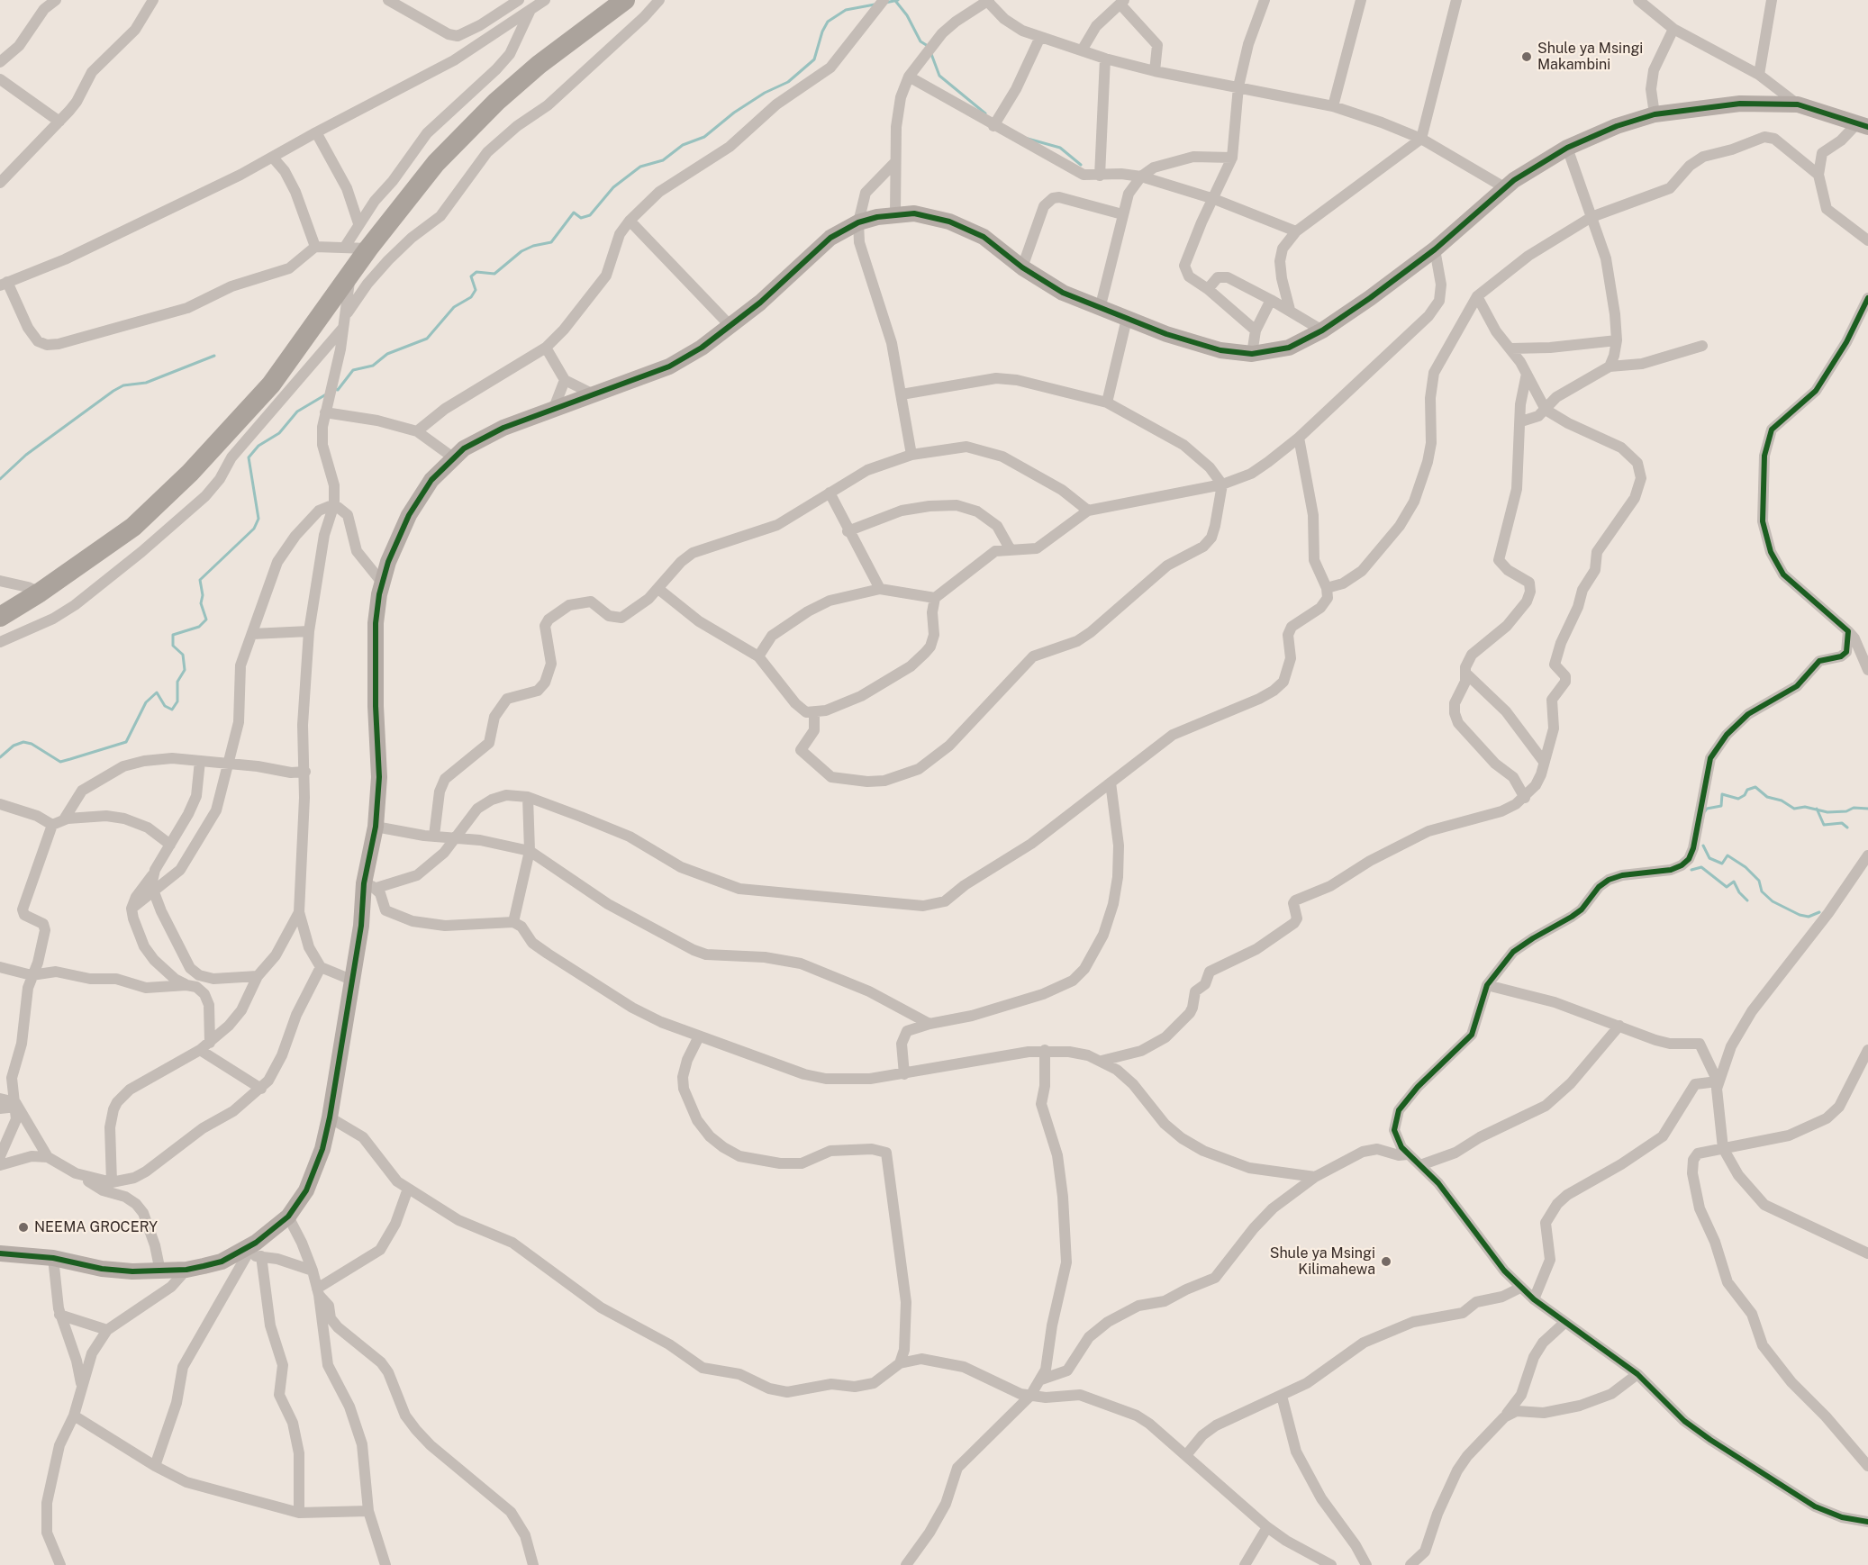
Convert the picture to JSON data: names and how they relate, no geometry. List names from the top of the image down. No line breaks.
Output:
{"places":["Shule ya Msingi Makambini","NEEMA GROCERY","Shule ya Msingi Kilimahewa"]}
